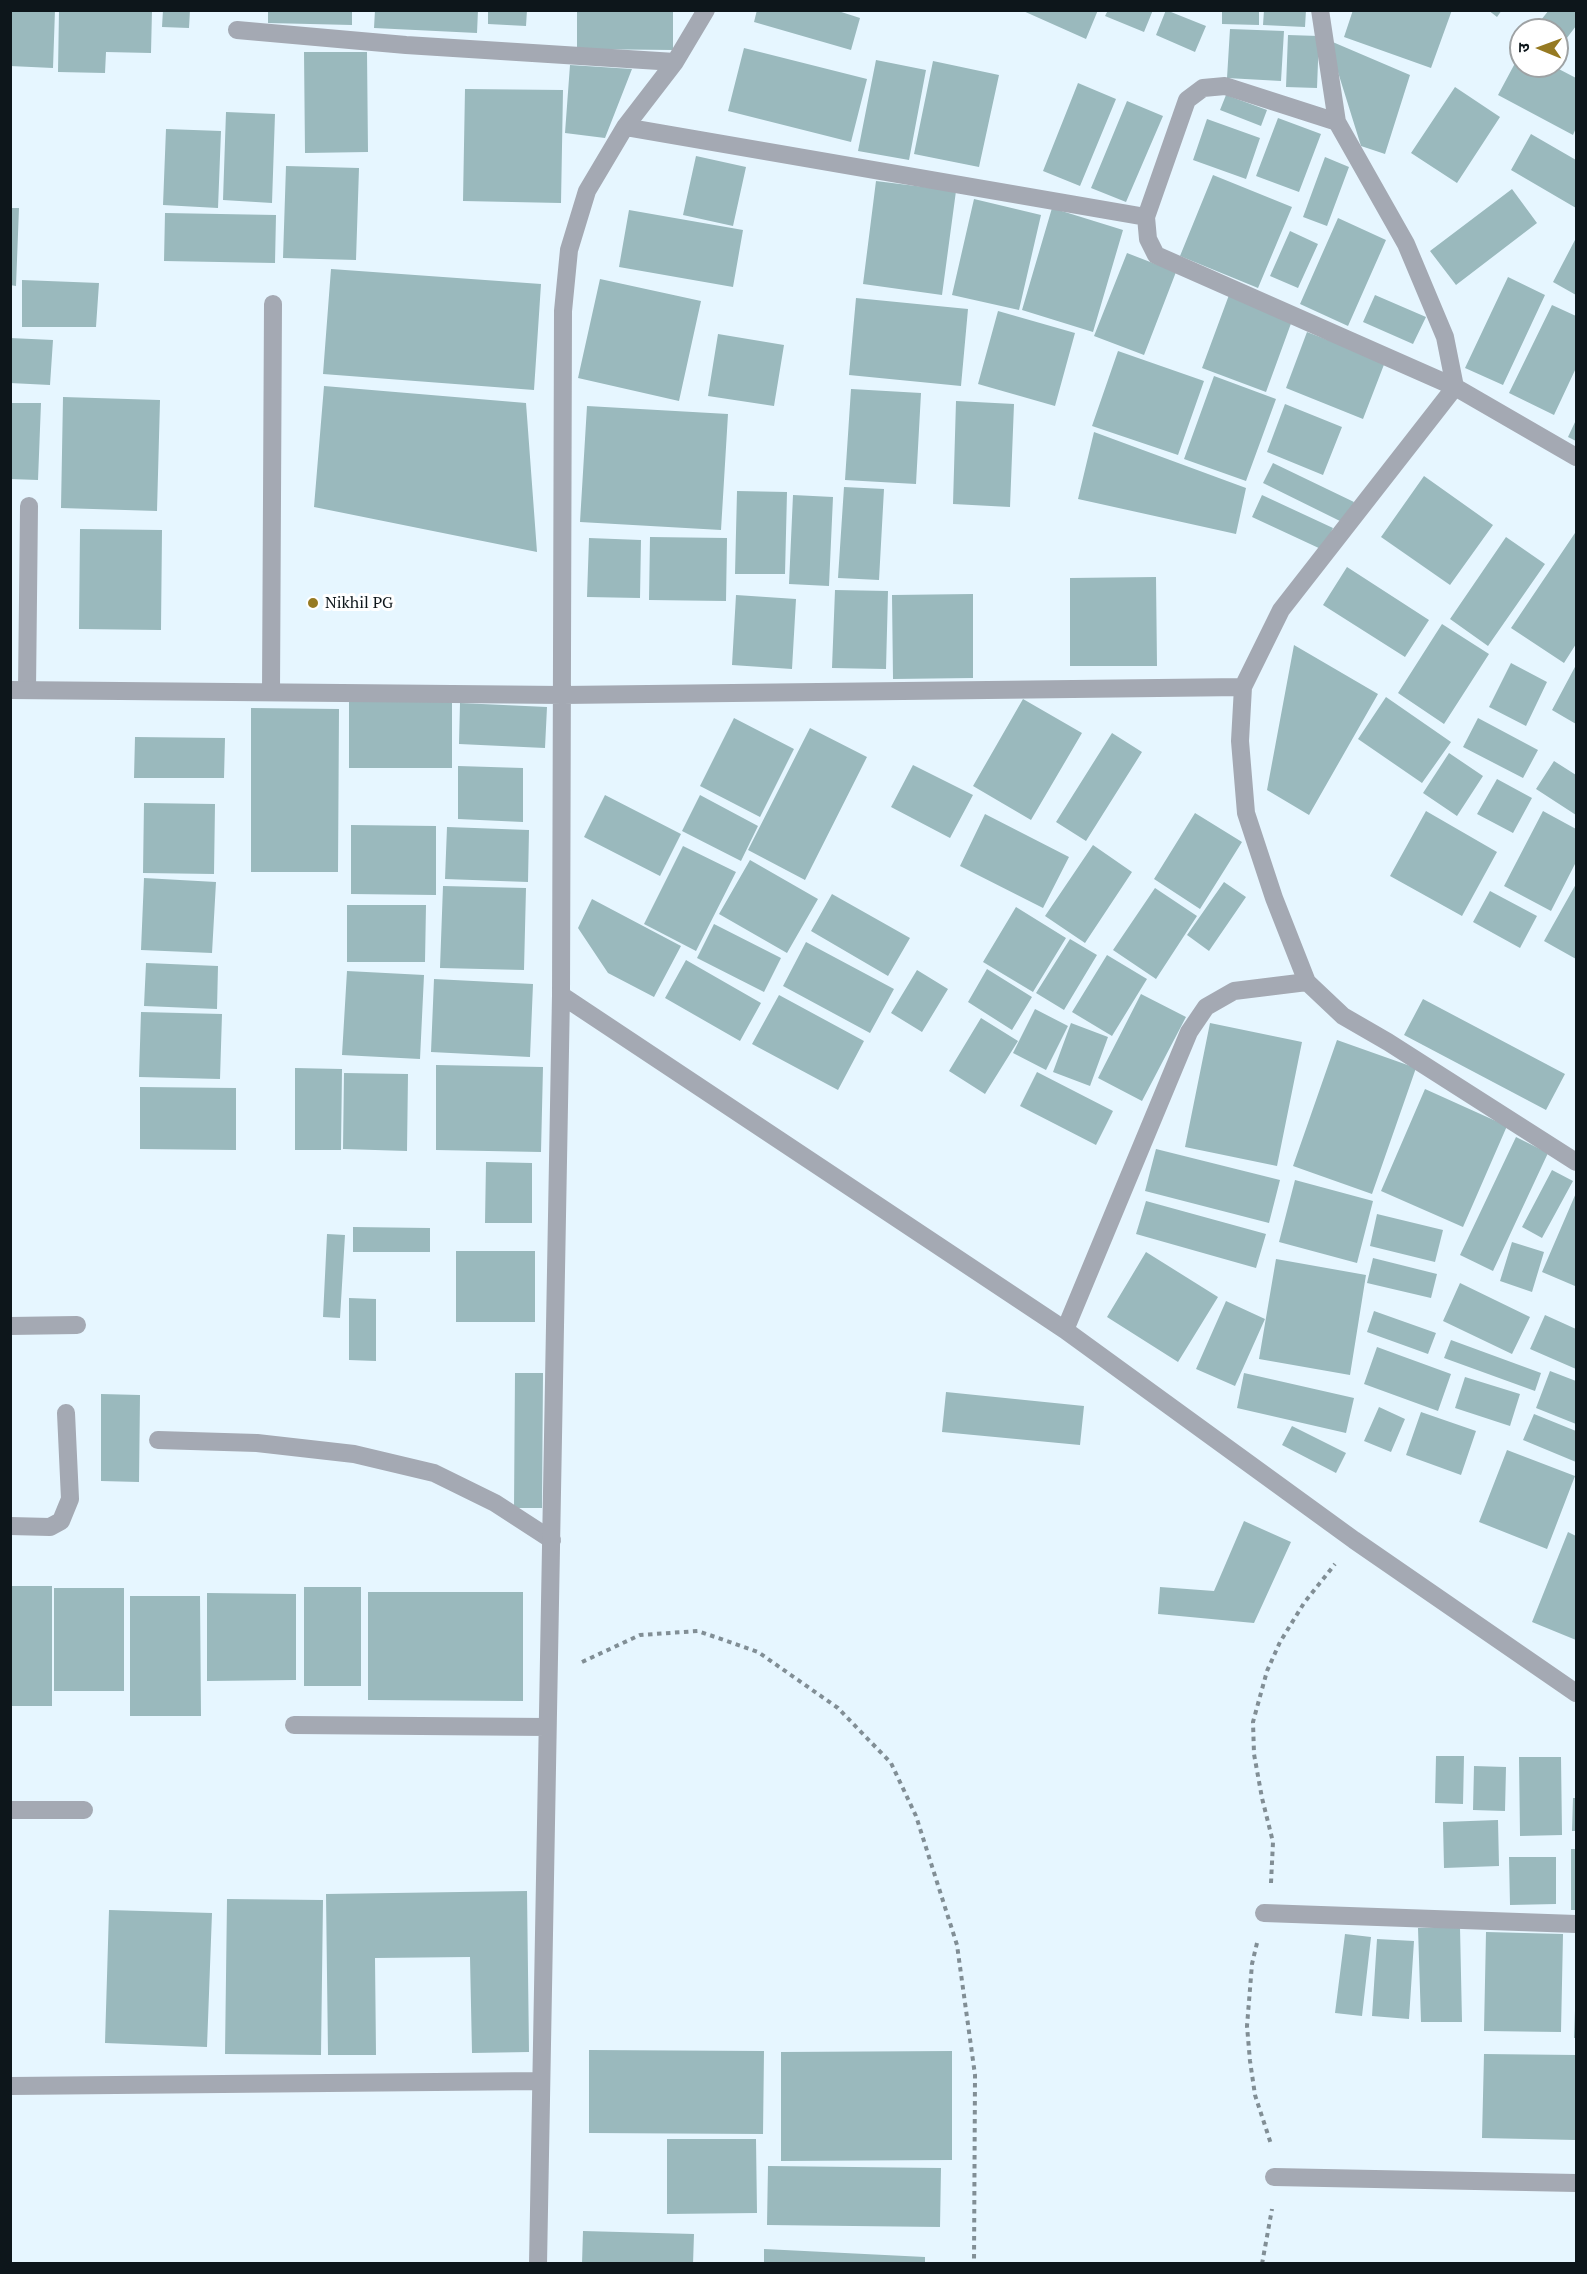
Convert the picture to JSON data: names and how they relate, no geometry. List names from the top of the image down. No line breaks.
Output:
{"places":["Nikhil PG"],"north":"left"}
